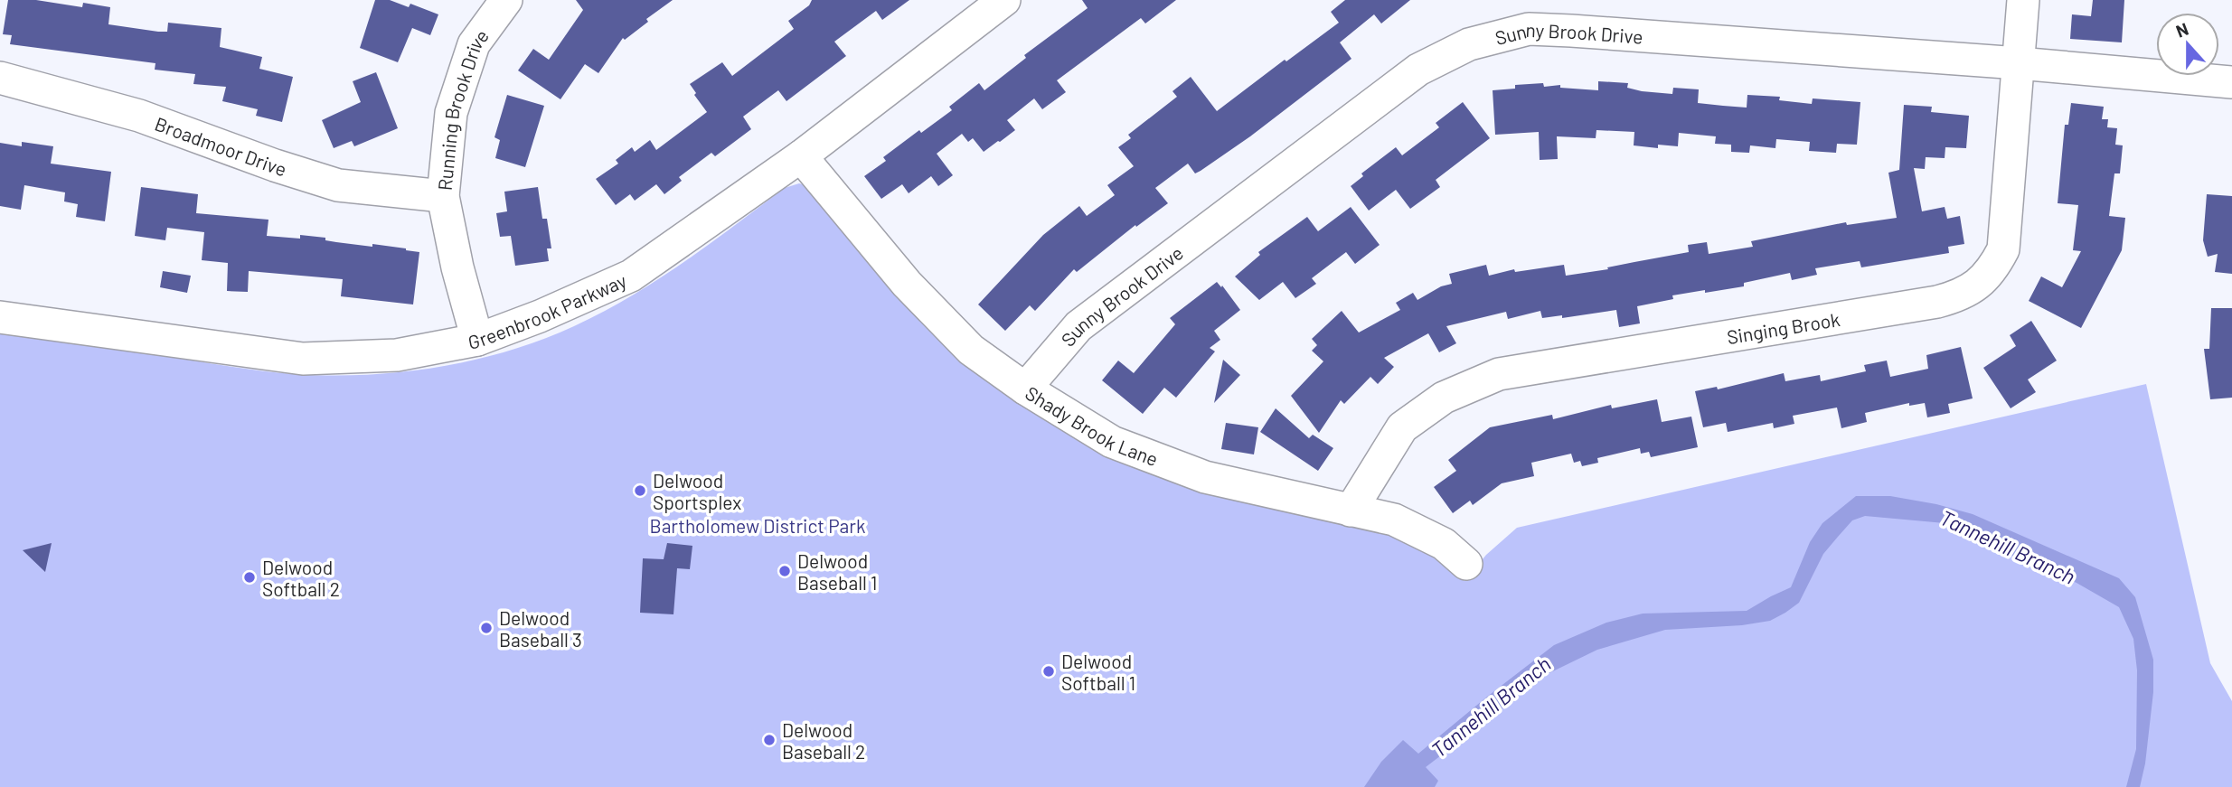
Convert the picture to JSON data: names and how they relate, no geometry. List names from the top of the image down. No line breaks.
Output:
{"streets":{"street":["Sunny Brook Drive","Running Brook Drive","Broadmoor Drive","Greenbrook Parkway","Singing Brook","Shady Brook Lane"]},"crossings":[["Sunny Brook Drive","Singing Brook"],["Sunny Brook Drive","Shady Brook Lane"],["Running Brook Drive","Broadmoor Drive"],["Running Brook Drive","Greenbrook Parkway"],["Greenbrook Parkway","Shady Brook Lane"],["Singing Brook","Shady Brook Lane"]],"water":["Tannehill Branch"],"parks":["Bartholomew District Park"],"places":["Delwood Sportsplex","Delwood Baseball 1","Delwood Softball 2","Delwood Baseball 3","Delwood Softball 1","Delwood Baseball 2"],"north":"top"}
